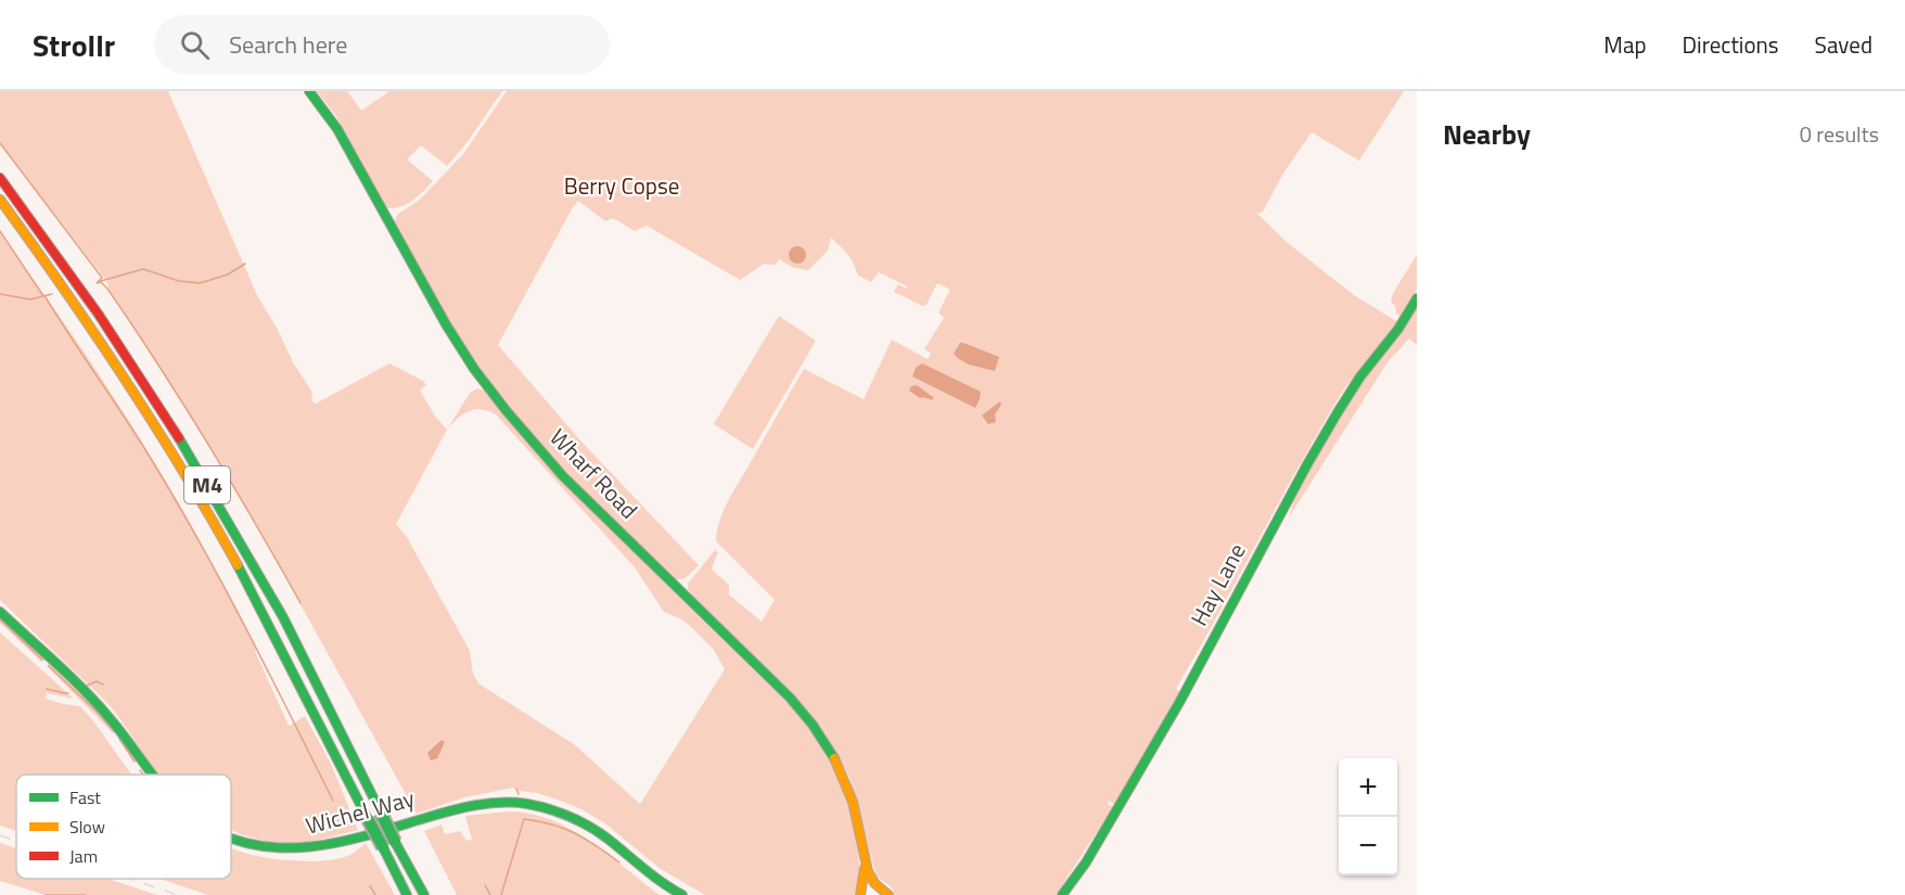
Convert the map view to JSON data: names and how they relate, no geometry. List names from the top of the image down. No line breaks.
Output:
{"streets":{"main road":["Wharf Road","M4","Hay Lane","Wichel Way"]},"parks":["Berry Copse"],"legend":["Fast","Slow","Jam"],"page":{"header":"Strollr","search":"Search here","nav":["Map","Directions","Saved"],"heading":["Nearby","0 results"],"map_buttons":["+","−"]}}
